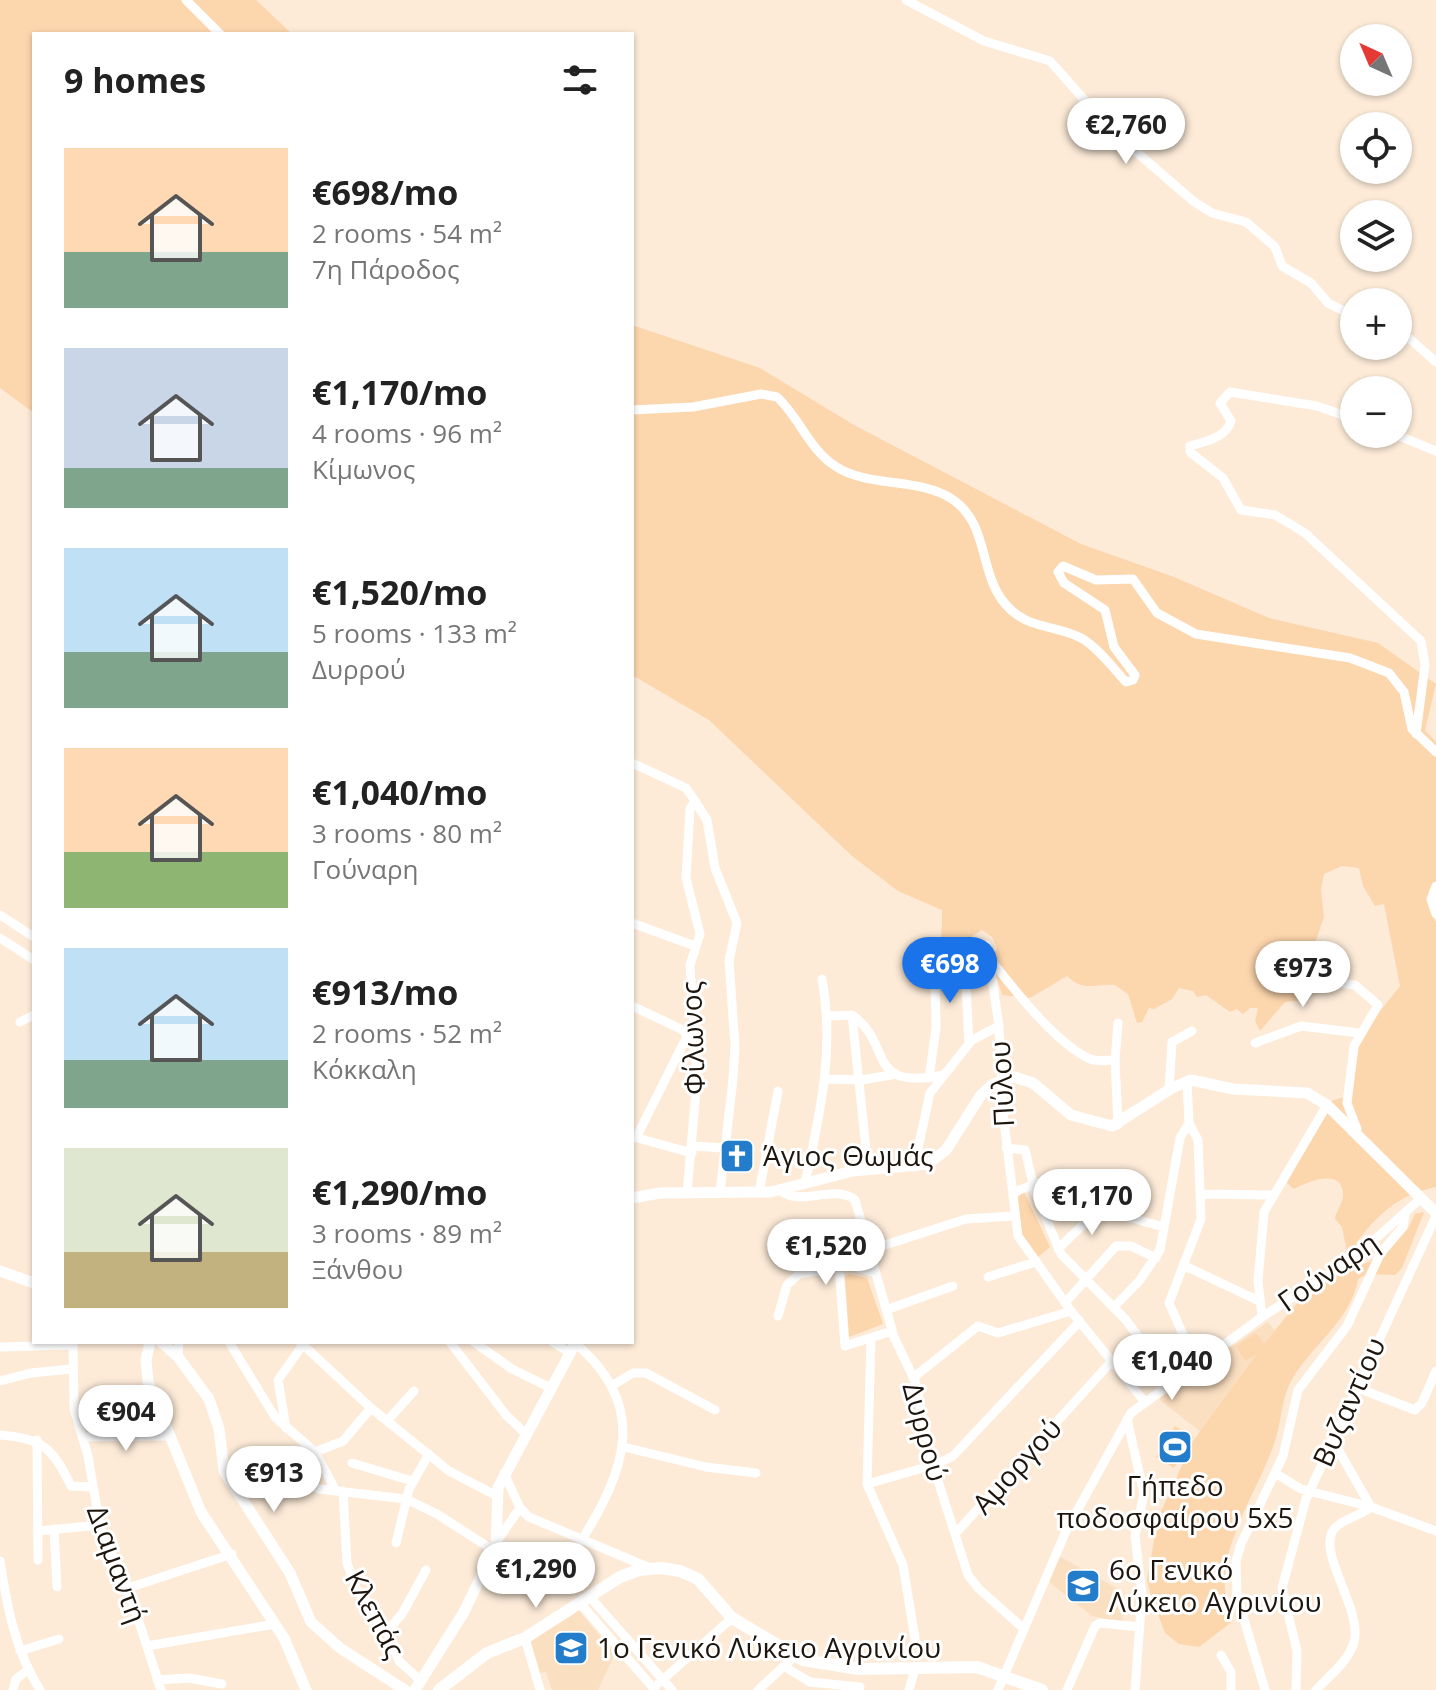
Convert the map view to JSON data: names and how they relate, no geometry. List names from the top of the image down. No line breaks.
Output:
{"streets":{"street":["Φίλωνος","Πύλου","Γούναρη","Βυζαντίου","Δυρρού","Αμοργού","Διαμαντή","Κλεπάς"]},"crossings":[["Γούναρη","Δυρρού"],["Δυρρού","Αμοργού"]],"places":{"church":["Άγιος Θωμάς"],"sports":["Γήπεδο ποδοσφαίρου 5x5"],"school or university":["6ο Γενικό Λύκειο Αγρινίου","1ο Γενικό Λύκειο Αγρινίου"]},"north":"top left","page":{"map_buttons":["+","−"],"heading":"9 homes","price":["€2,760","€698","€973","€1,170","€1,520","€1,040","€904","€913","€1,290"],"list":[{"name":"€698/mo","note":"2 rooms · 54 m² · 7η Πάροδος"},{"name":"€1,170/mo","note":"4 rooms · 96 m² · Κίμωνος"},{"name":"€1,520/mo","note":"5 rooms · 133 m² · Δυρρού"},{"name":"€1,040/mo","note":"3 rooms · 80 m² · Γούναρη"},{"name":"€913/mo","note":"2 rooms · 52 m² · Κόκκαλη"},{"name":"€1,290/mo","note":"3 rooms · 89 m² · Ξάνθου"}]}}
